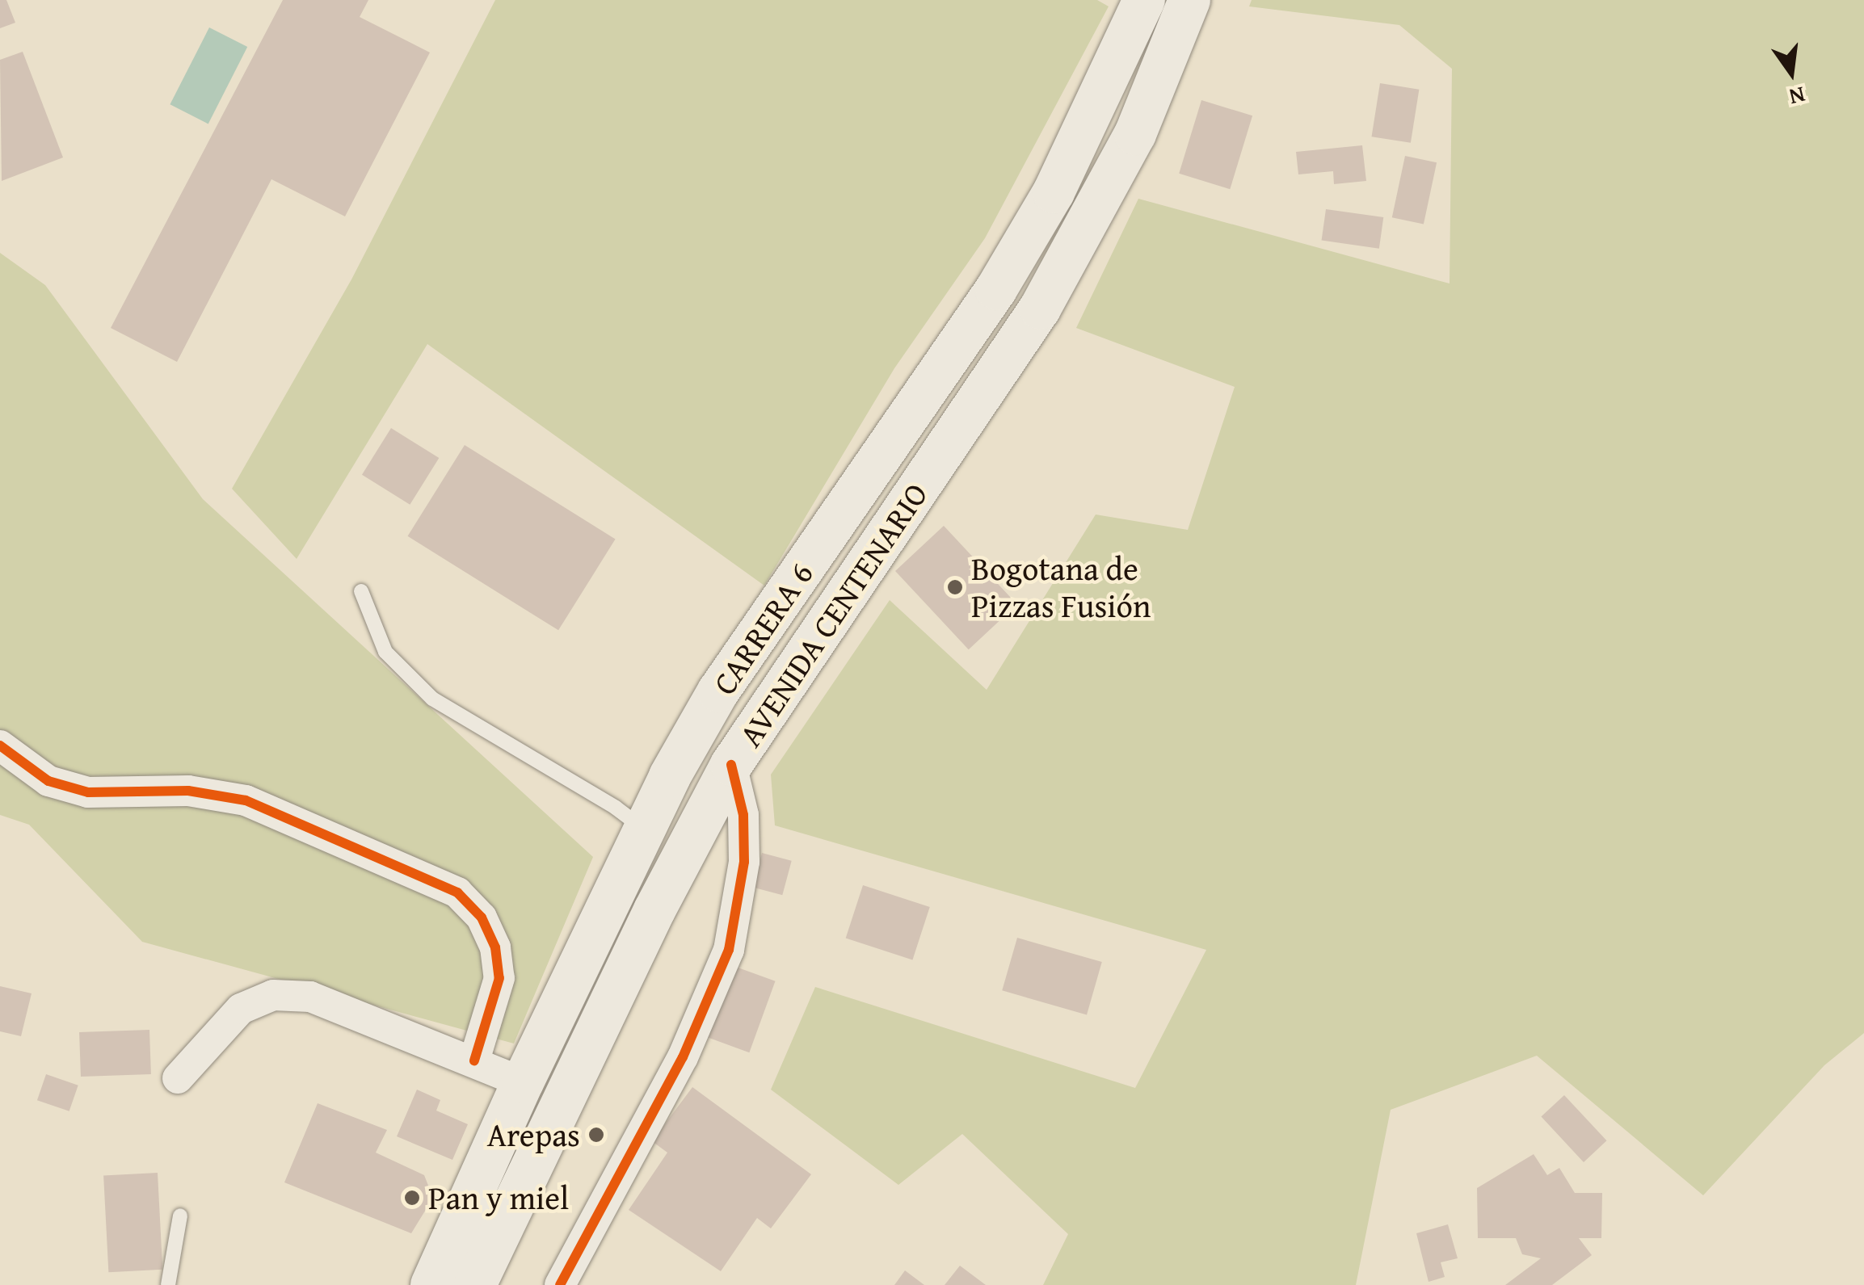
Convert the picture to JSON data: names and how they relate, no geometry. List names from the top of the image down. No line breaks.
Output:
{"streets":{"main road":["AVENIDA CENTENARIO","CARRERA 6"]},"places":["Bogotana de Pizzas Fusión","Arepas","Pan y miel"],"north":"bottom"}
